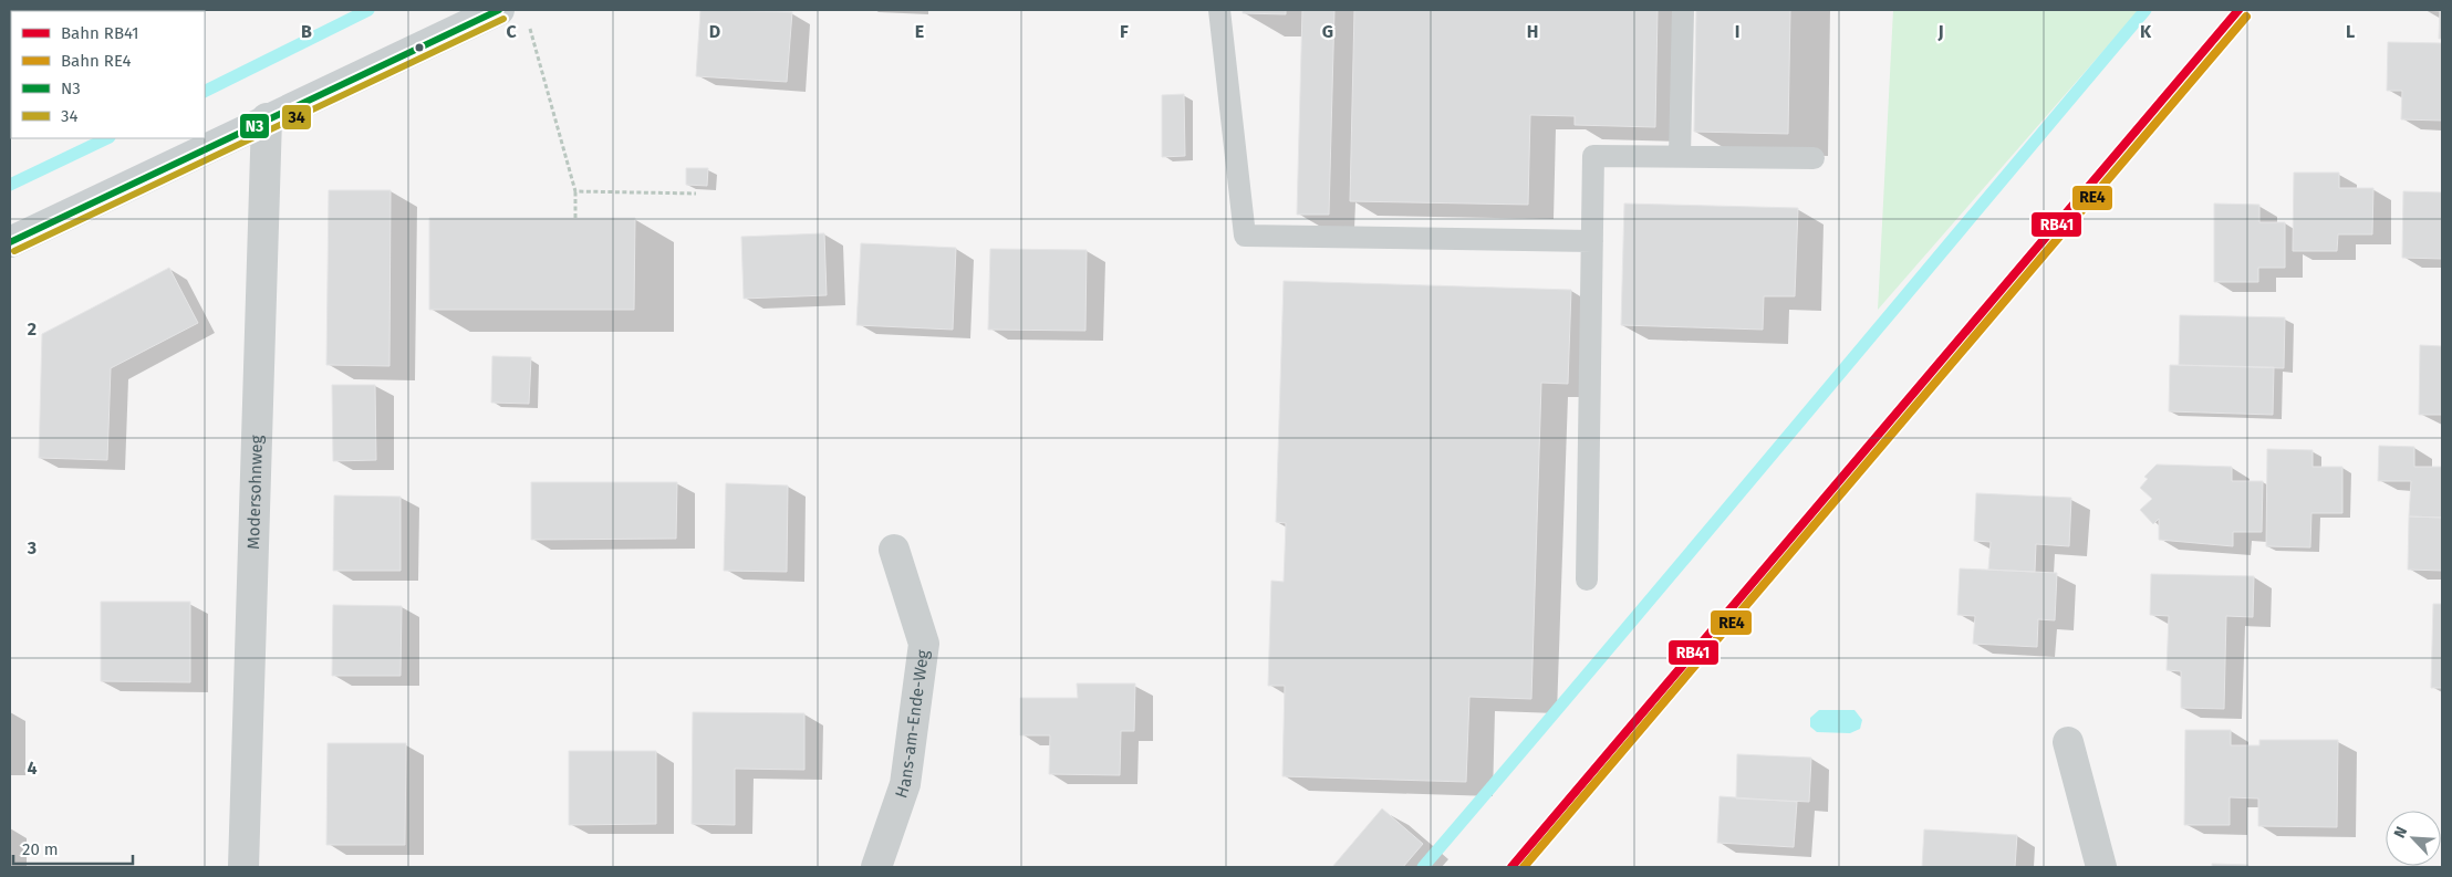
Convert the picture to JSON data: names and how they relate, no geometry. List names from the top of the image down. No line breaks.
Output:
{"streets":{"street":["Modersohnweg","Hans-am-Ende-Weg"]},"lines":["rail line RB41","transit line N3","rail line RE4","transit line 34"],"legend":["Bahn RB41","Bahn RE4","N3","34"],"scale_bar":"20 m","north":"top left","grid":{"columns":["B","C","D","E","F","G","H","I","J","K","L"],"rows":["2","3","4"]}}
